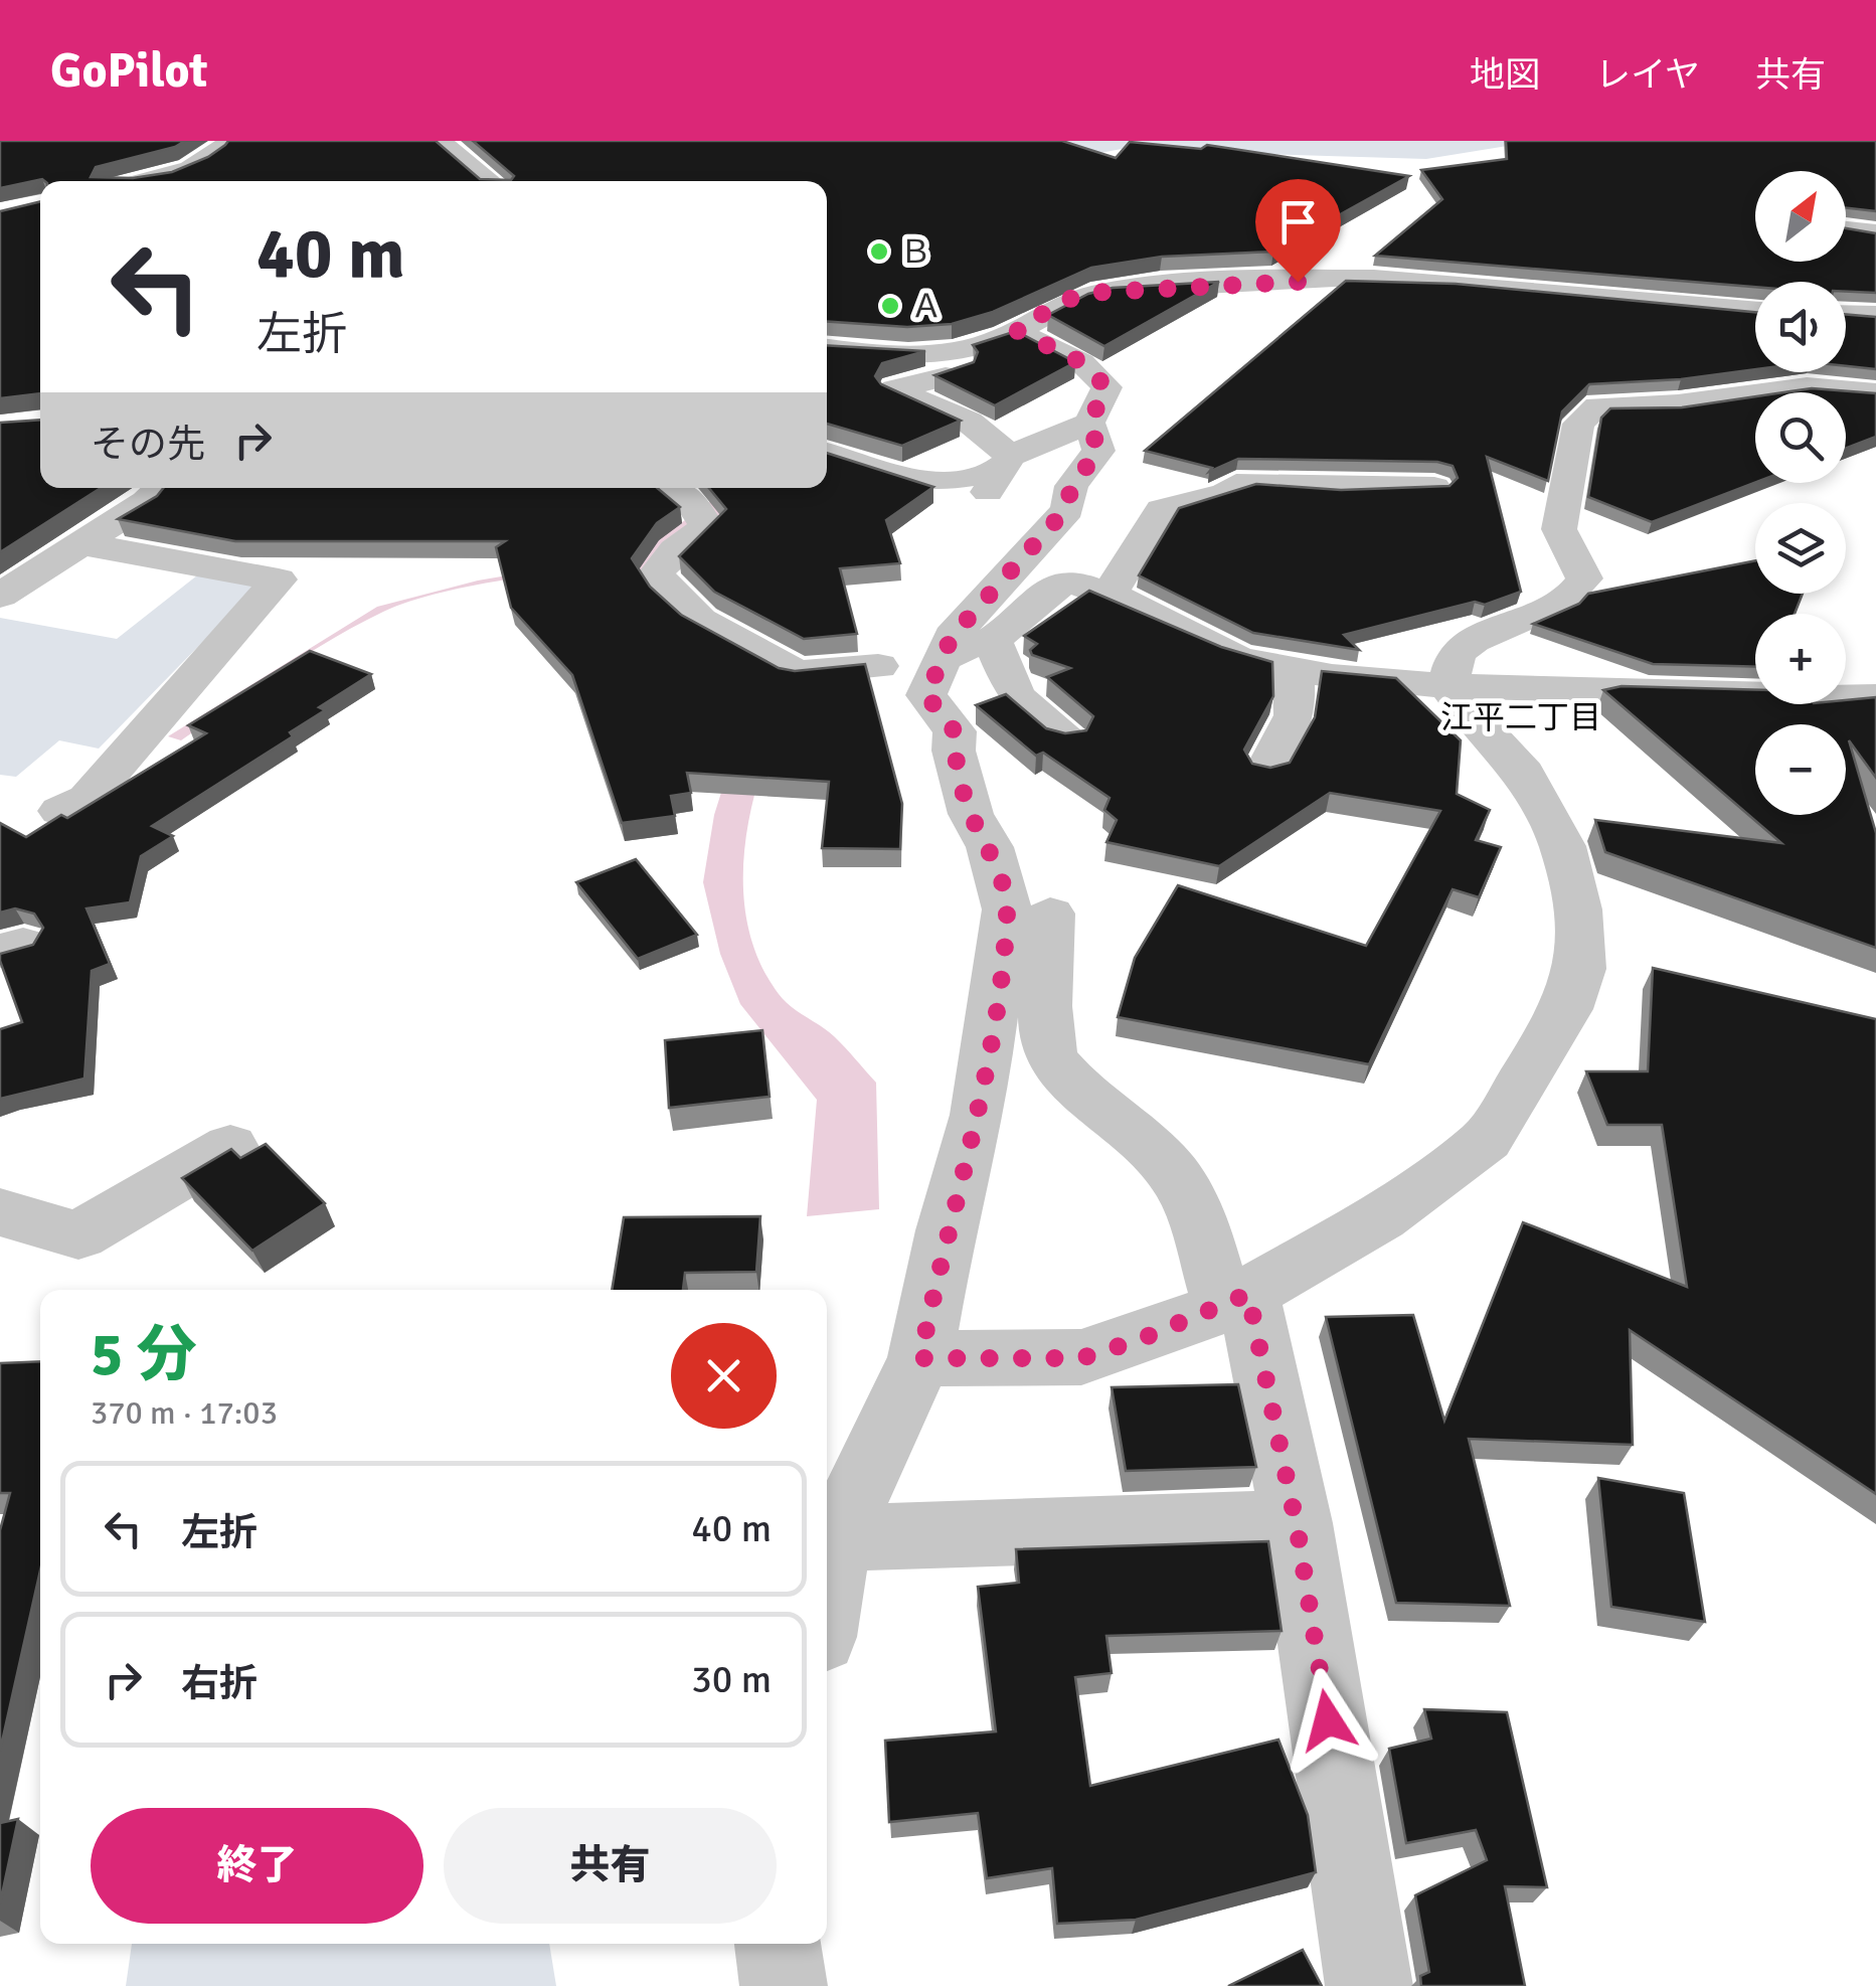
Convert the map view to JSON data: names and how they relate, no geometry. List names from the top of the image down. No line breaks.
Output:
{"districts":["江平二丁目"],"places":["Ｂ","Ａ"],"north":"top right","page":{"header":"GoPilot","nav":["地図","レイヤ","共有"],"map_buttons":["+","−"],"turn":["40 m","左折"],"then":"その先","heading":["5 分","370 m · 17:03"],"list":[{"name":"左折","value":"40 m"},{"name":"右折","value":"30 m"}],"buttons":["終了","共有"]}}
